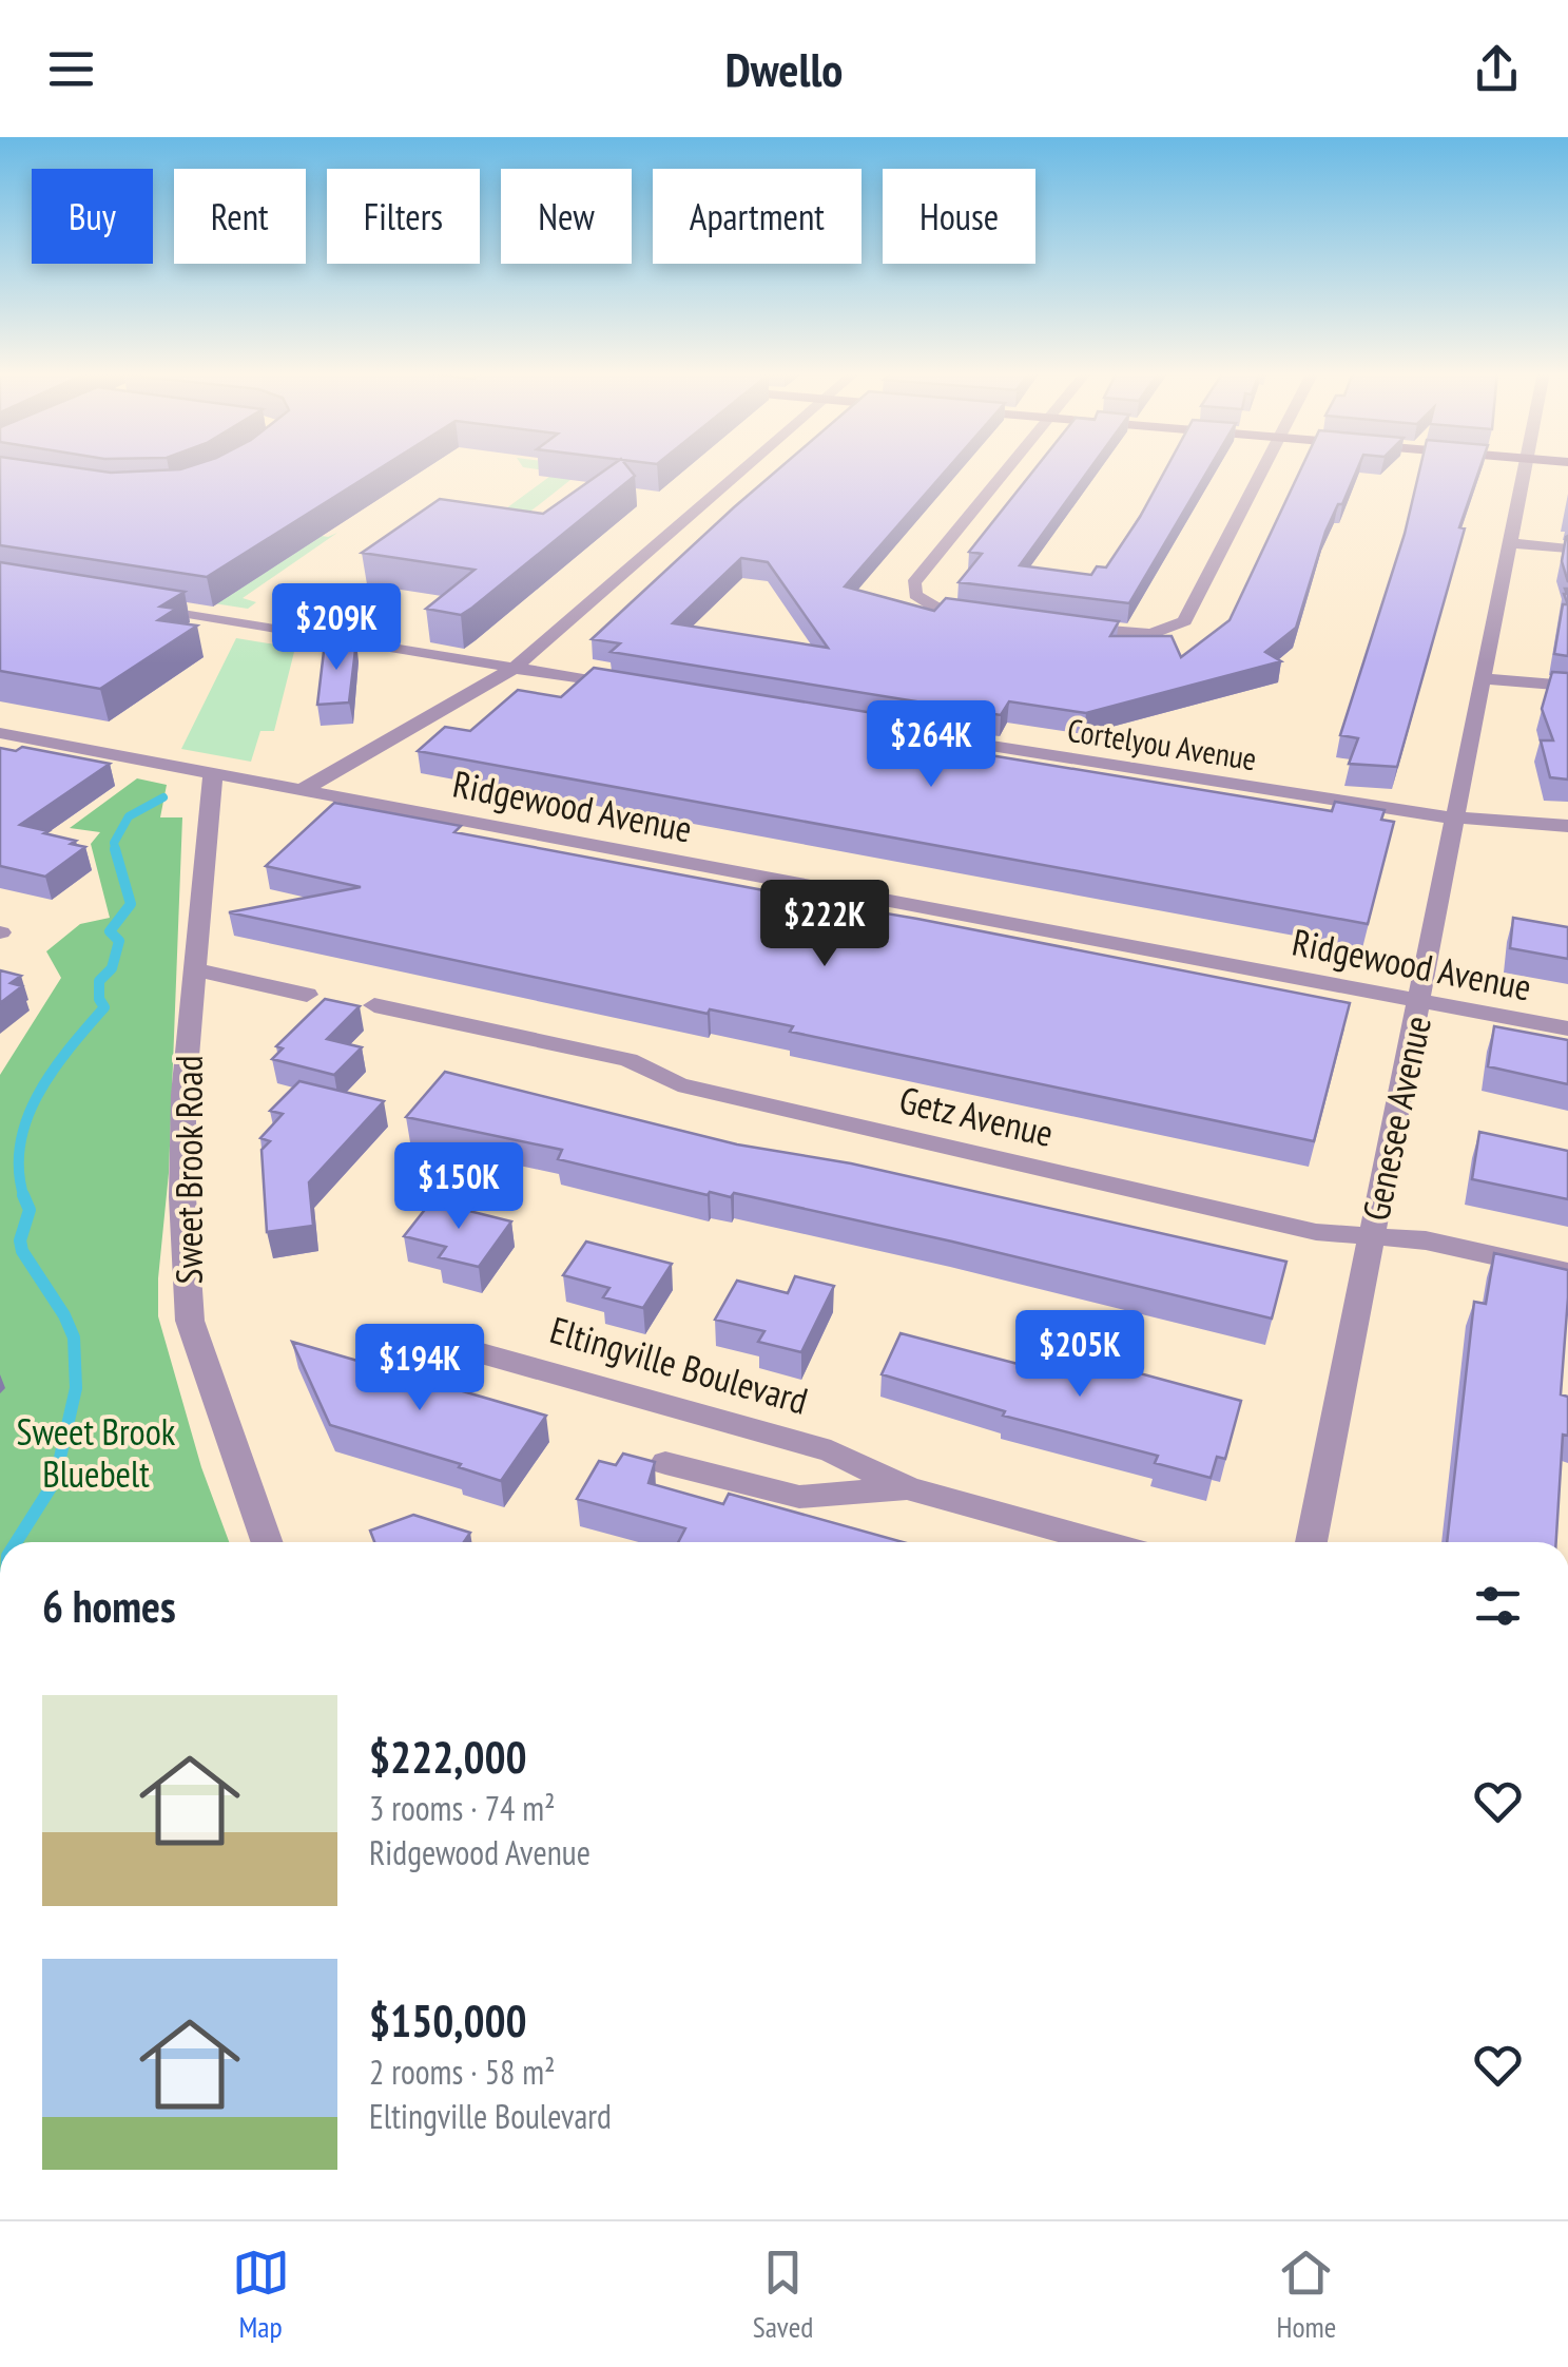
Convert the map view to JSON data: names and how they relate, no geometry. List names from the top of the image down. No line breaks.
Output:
{"streets":{"street":["Cortelyou Avenue","Ridgewood Avenue","Getz Avenue","Genesee Avenue","Sweet Brook Road","Eltingville Boulevard"]},"crossings":[["Cortelyou Avenue","Genesee Avenue"],["Ridgewood Avenue","Genesee Avenue"],["Ridgewood Avenue","Sweet Brook Road"],["Getz Avenue","Genesee Avenue"]],"parks":["Sweet Brook Bluebelt"],"page":{"header":"Dwello","chip":["Buy","Rent","Filters","New","Apartment","House"],"price":["$209K","$264K","$222K","$150K","$205K","$194K"],"heading":"6 homes","list":[{"name":"$222,000","note":"3 rooms · 74 m² · Ridgewood Avenue"},{"name":"$150,000","note":"2 rooms · 58 m² · Eltingville Boulevard"}],"tabs":["Map","Saved","Home"]}}
